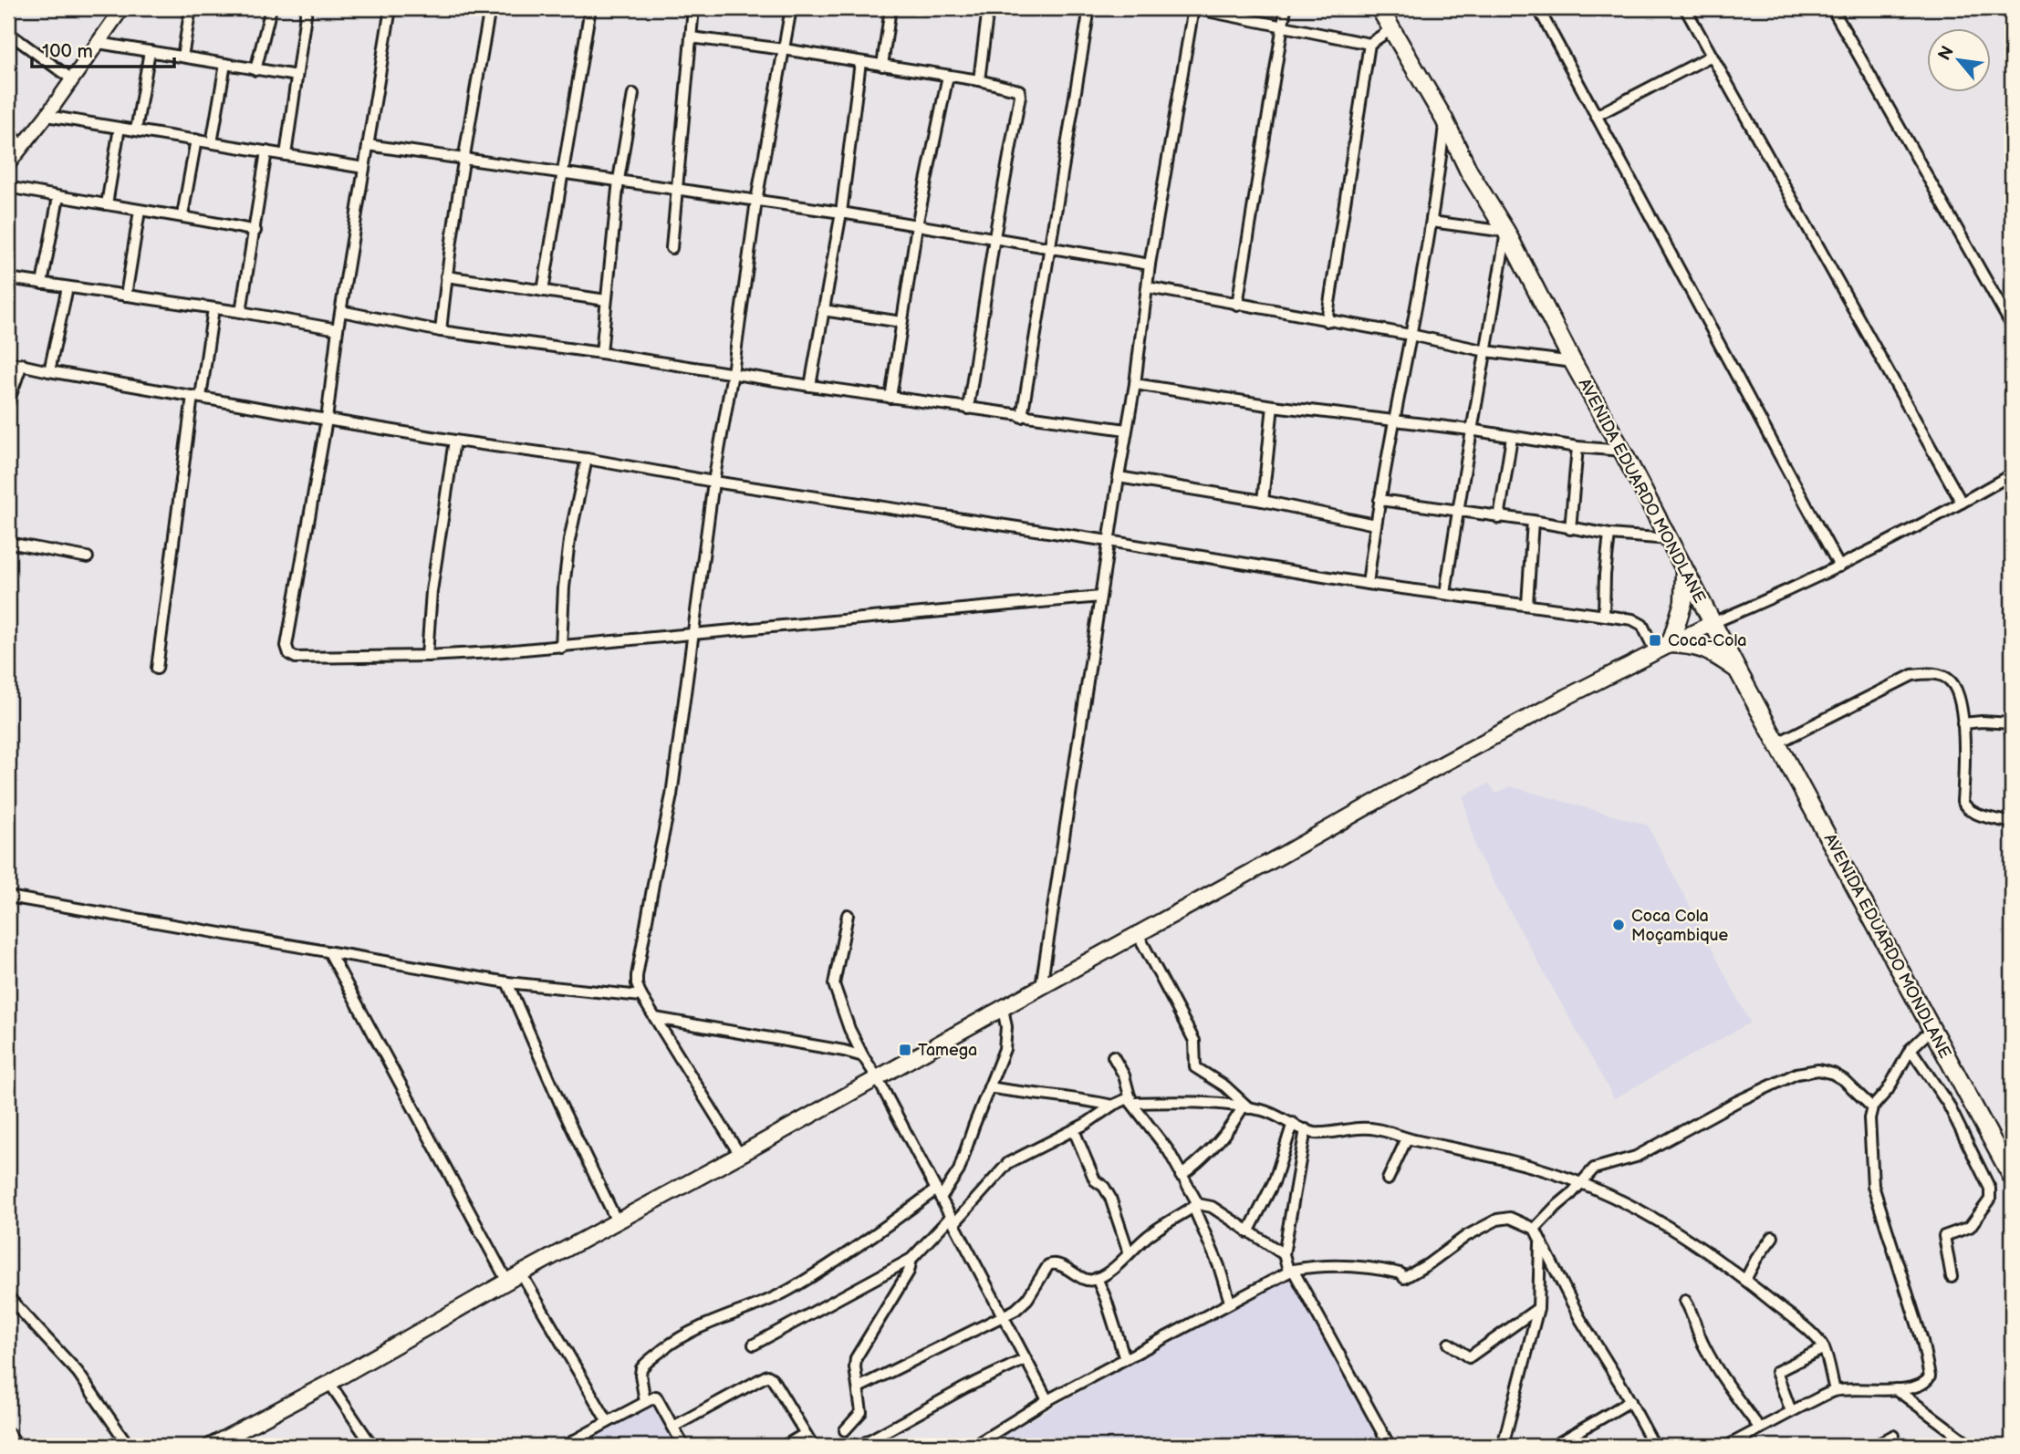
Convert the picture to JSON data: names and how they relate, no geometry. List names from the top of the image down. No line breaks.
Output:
{"streets":{"main road":["AVENIDA EDUARDO MONDLANE"]},"places":{"transit":["Coca-Cola","Tamega"],"other":["Coca Cola Moçambique"]},"scale_bar":"100 m","north":"top left"}
